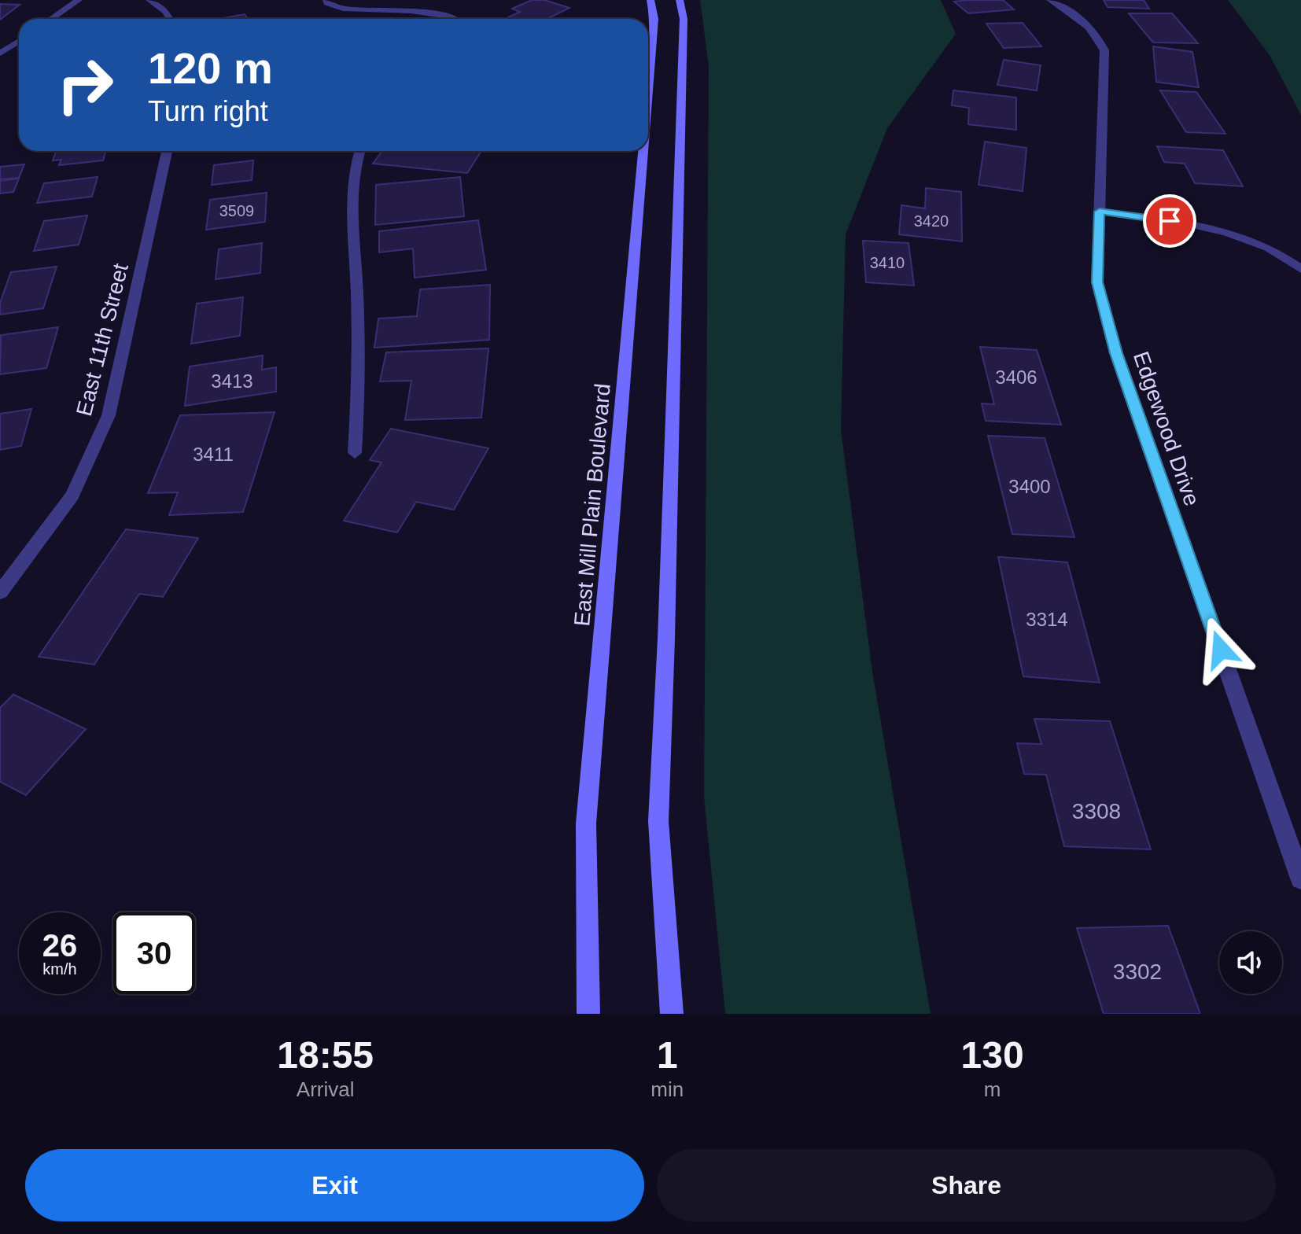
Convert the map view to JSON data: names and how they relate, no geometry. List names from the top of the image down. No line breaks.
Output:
{"streets":{"main road":["East Mill Plain Boulevard"],"street":["East 11th Street","Edgewood Drive"]},"house_numbers":["3509","3420","3410","3406","3413","3411","3400","3314","3308","3302"],"page":{"turn":["120 m","Turn right"],"speed":"26 km/h","limit":"30","eta":["18:55","Arrival","1","min","130","m"],"buttons":["Exit","Share"]}}
